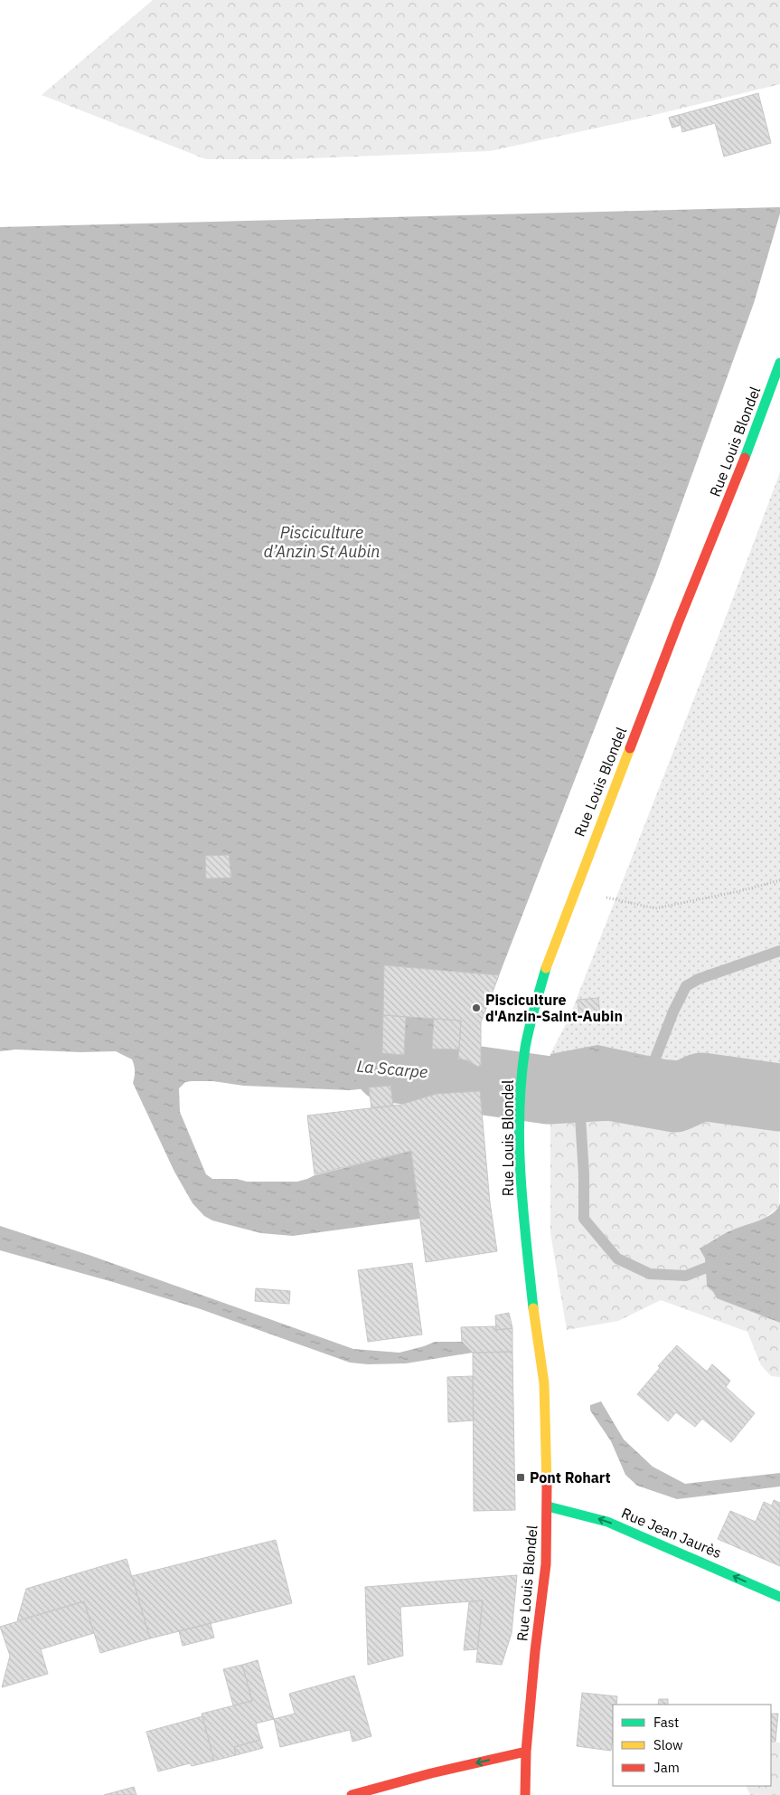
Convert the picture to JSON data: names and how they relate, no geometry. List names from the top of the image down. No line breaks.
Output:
{"streets":{"street":["Rue Louis Blondel","Rue Jean Jaurès"]},"crossings":[["Rue Louis Blondel","Rue Jean Jaurès"]],"one_way":["Rue Jean Jaurès"],"water":["Pisciculture d’Anzin St Aubin","La Scarpe"],"places":{"other":["Pisciculture d'Anzin-Saint-Aubin"],"transit":["Pont Rohart"]},"legend":["Fast","Slow","Jam"]}
